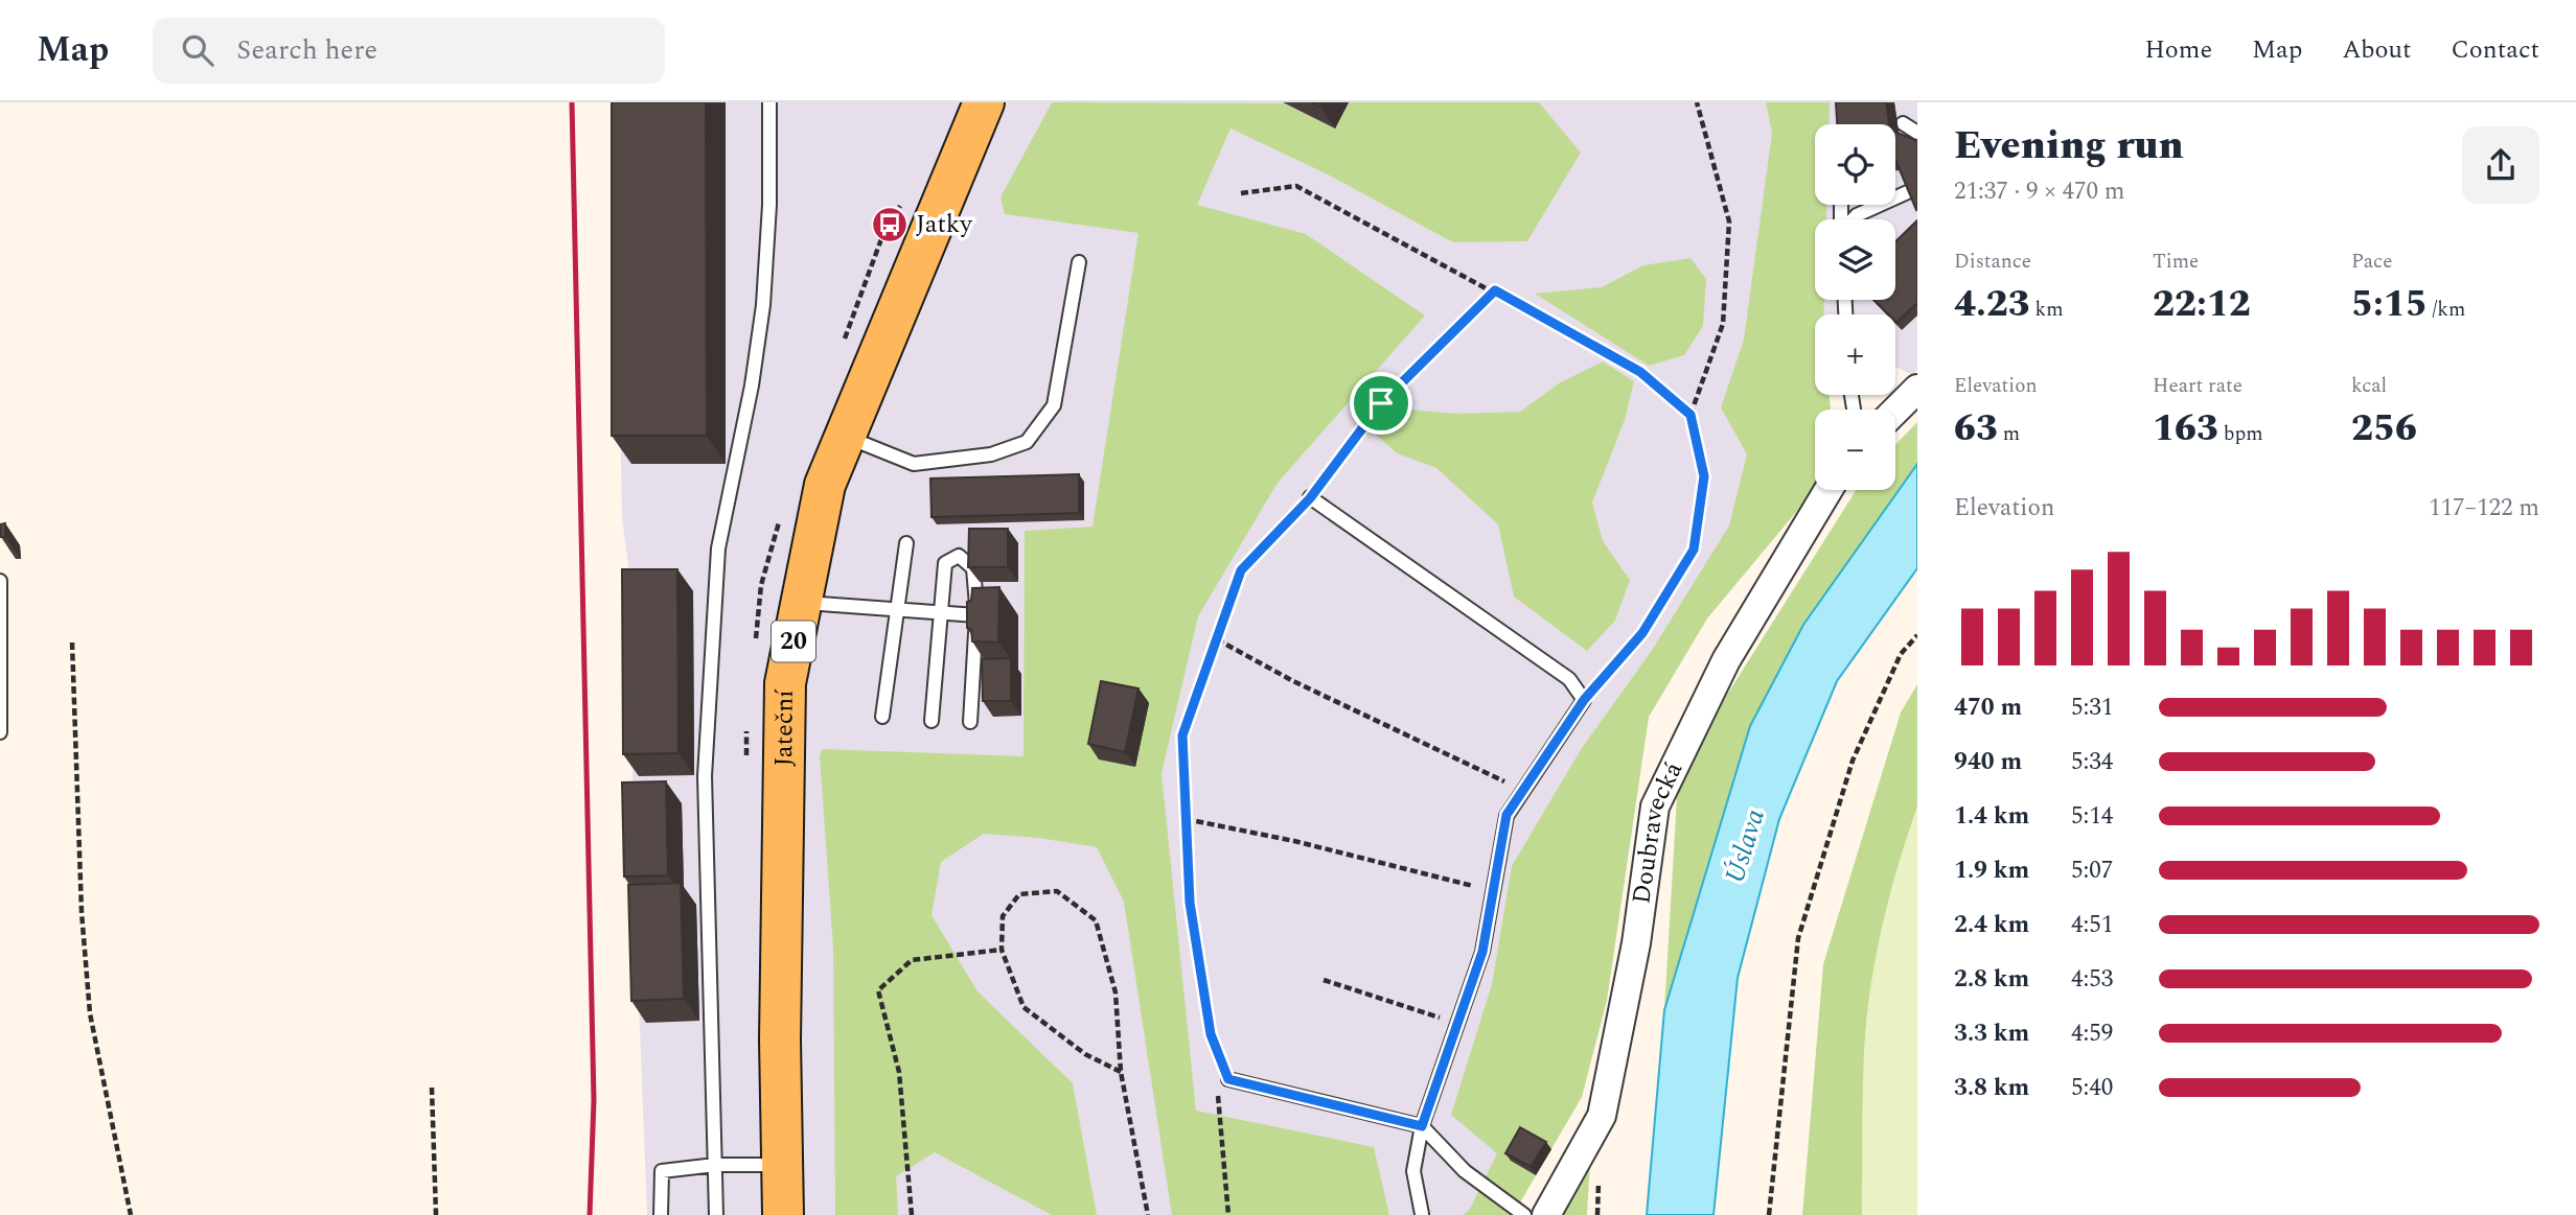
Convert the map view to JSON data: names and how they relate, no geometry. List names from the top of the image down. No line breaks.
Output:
{"streets":{"main road":["20","Jateční"],"street":["Doubravecká"]},"water":["Úslava"],"places":{"bus stop":["Jatky"]},"page":{"header":"Map","search":"Search here","nav":["Home","Map","About","Contact"],"heading":["Evening run","21:37 · 9 × 470 m"],"map_buttons":["+","−"],"stats":[["Distance","4.23 km"],["Time","22:12"],["Pace","5:15 /km"],["Elevation","63 m"],["Heart rate","163 bpm"],["kcal","256"]],"chart":["Elevation","117–122 m"],"list":[{"name":"470 m","note":"5:31"},{"name":"940 m","note":"5:34"},{"name":"1.4 km","note":"5:14"},{"name":"1.9 km","note":"5:07"},{"name":"2.4 km","note":"4:51"},{"name":"2.8 km","note":"4:53"},{"name":"3.3 km","note":"4:59"},{"name":"3.8 km","note":"5:40"}]}}
